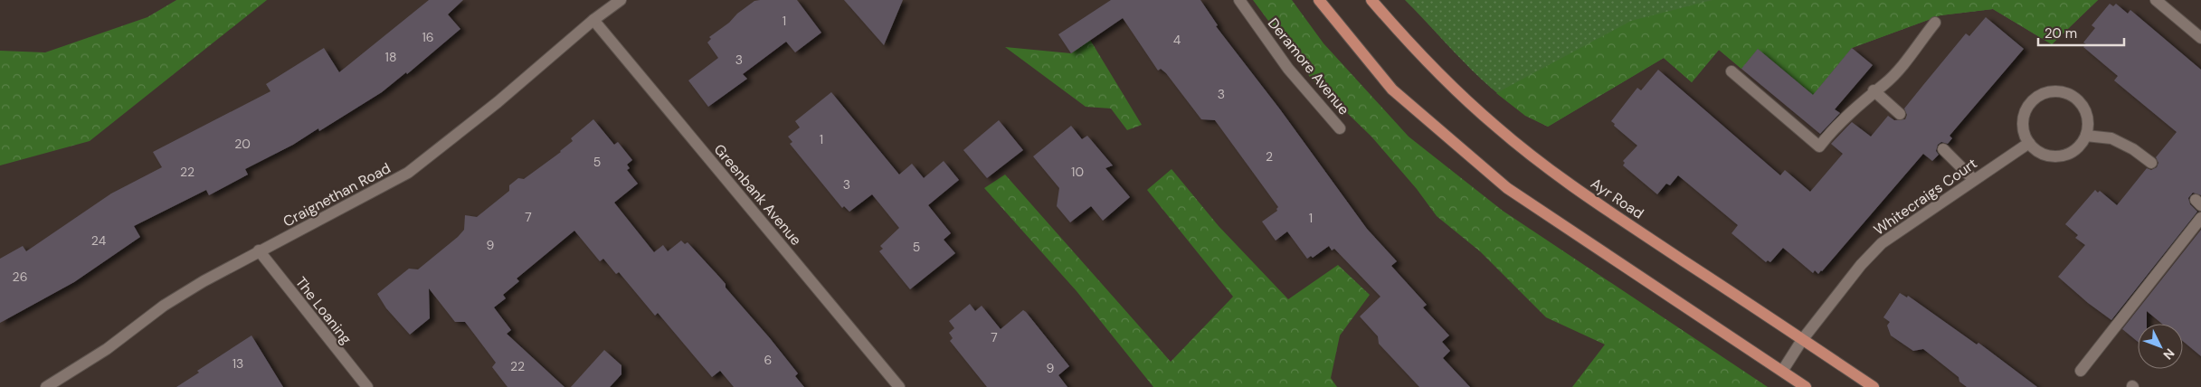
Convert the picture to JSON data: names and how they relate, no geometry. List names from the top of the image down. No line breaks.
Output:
{"streets":{"main road":["Ayr Road"],"street":["Deramore Avenue","Craignethan Road","Greenbank Avenue","Whitecraigs Court","The Loaning"]},"crossings":[["Craignethan Road","Greenbank Avenue"],["Craignethan Road","The Loaning"],["Whitecraigs Court","Ayr Road"]],"house_numbers":["1","16","4","18","3","3","1","20","2","5","22","10","3","7","1","24","9","5","26","7","6","13","22","9"],"scale_bar":"20 m","north":"bottom right"}
